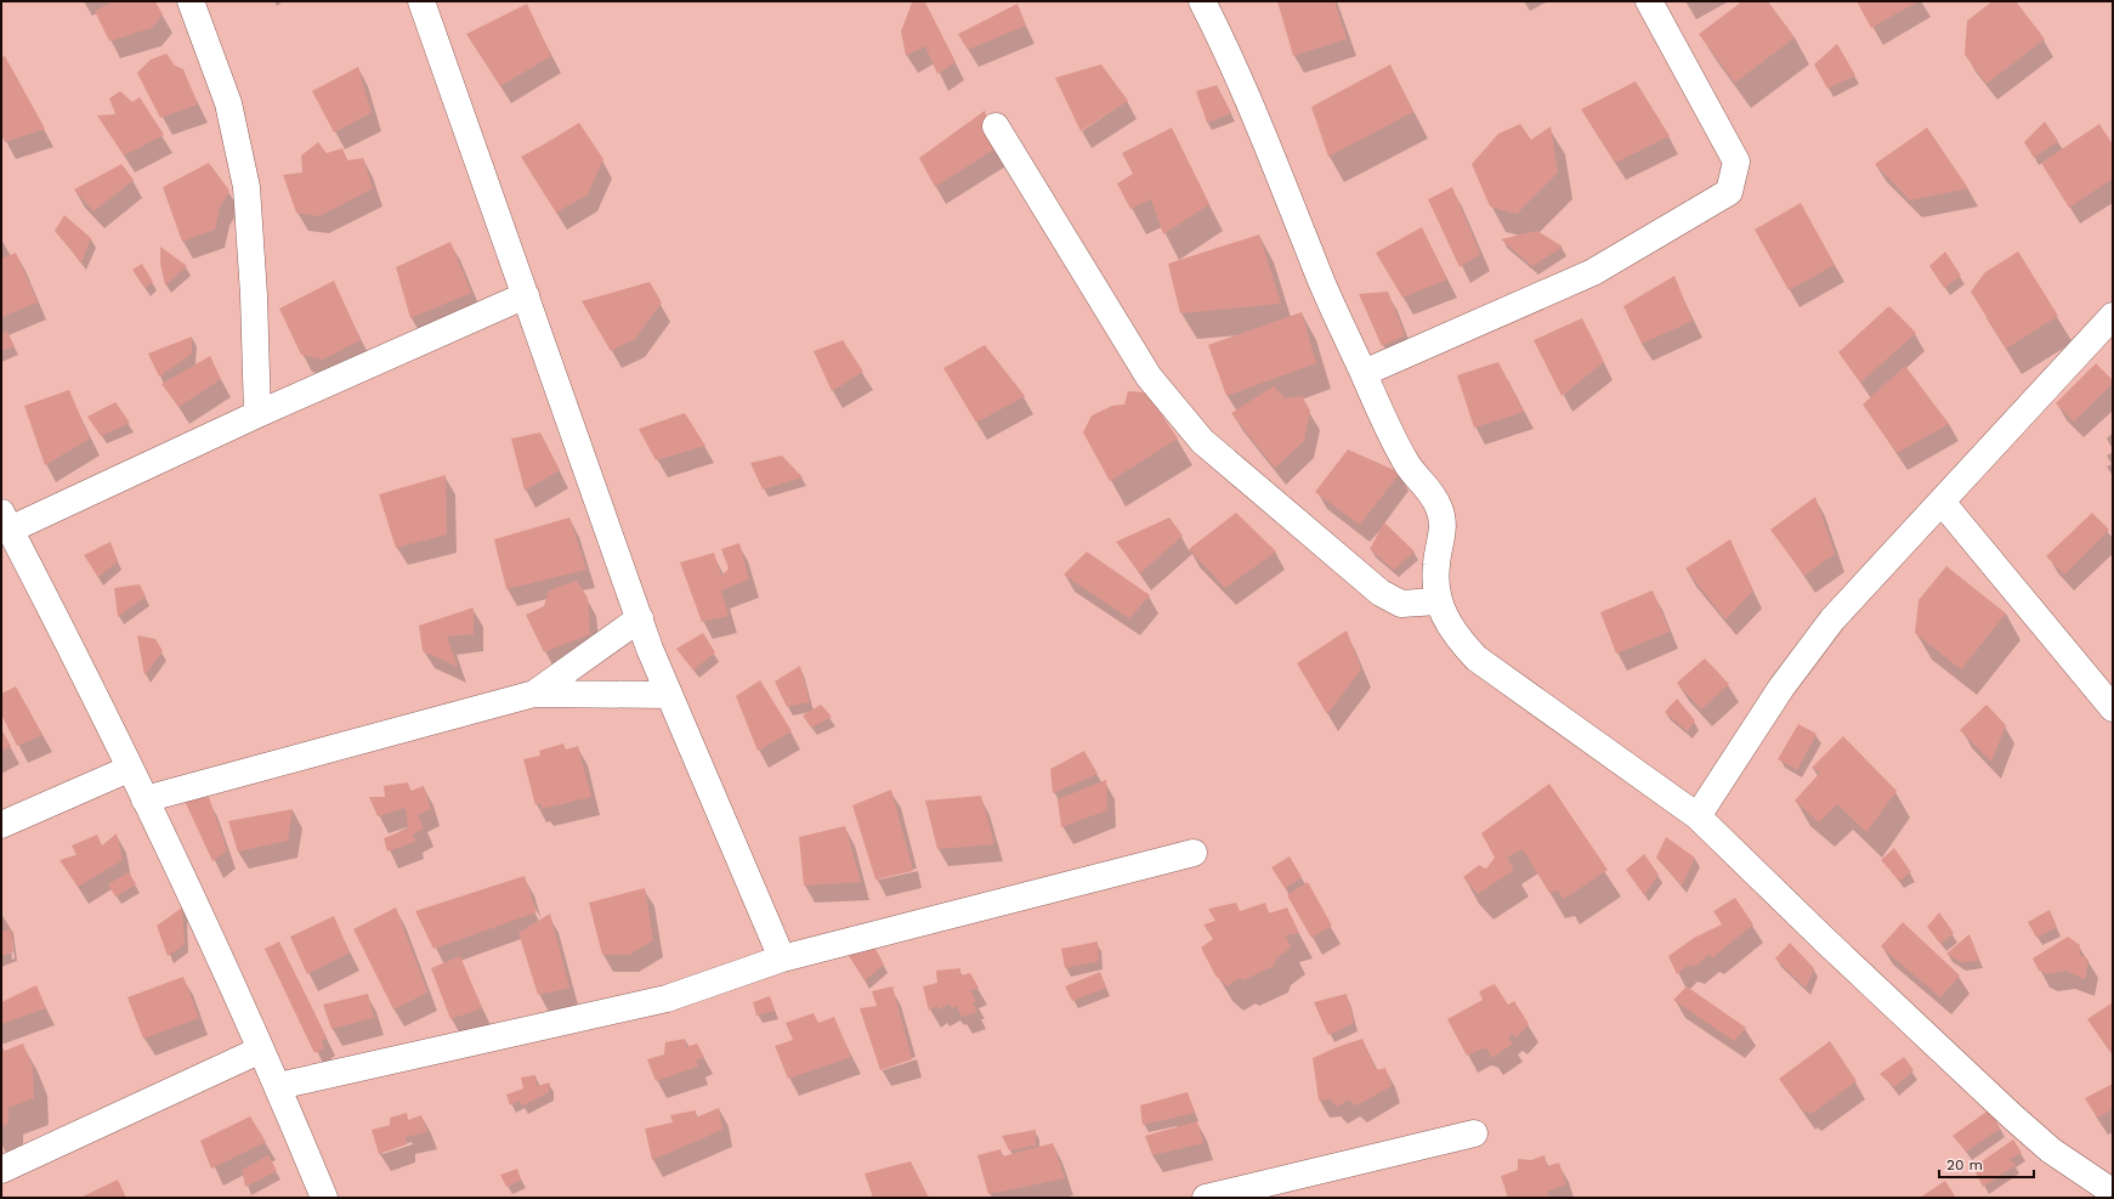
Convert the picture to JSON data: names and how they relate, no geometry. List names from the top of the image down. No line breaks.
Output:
{"scale_bar":"20 m"}
